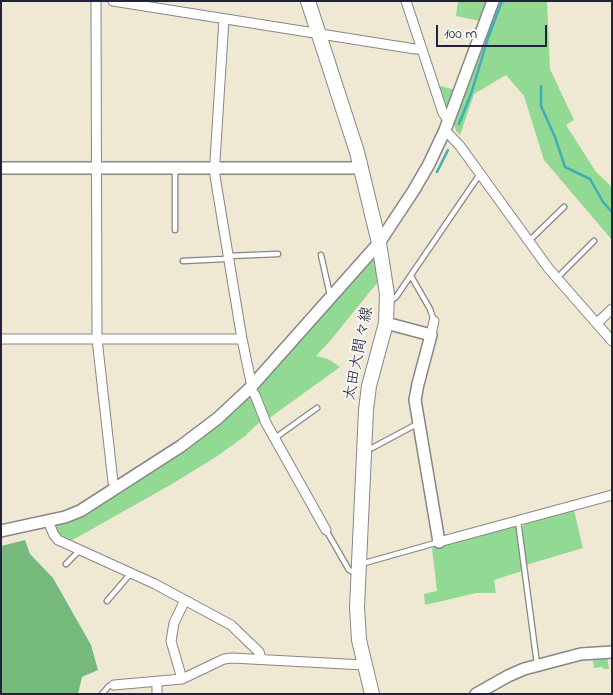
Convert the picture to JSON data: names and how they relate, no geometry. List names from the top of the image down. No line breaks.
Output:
{"streets":{"main road":["太田大間々線"]},"scale_bar":"100 m"}
